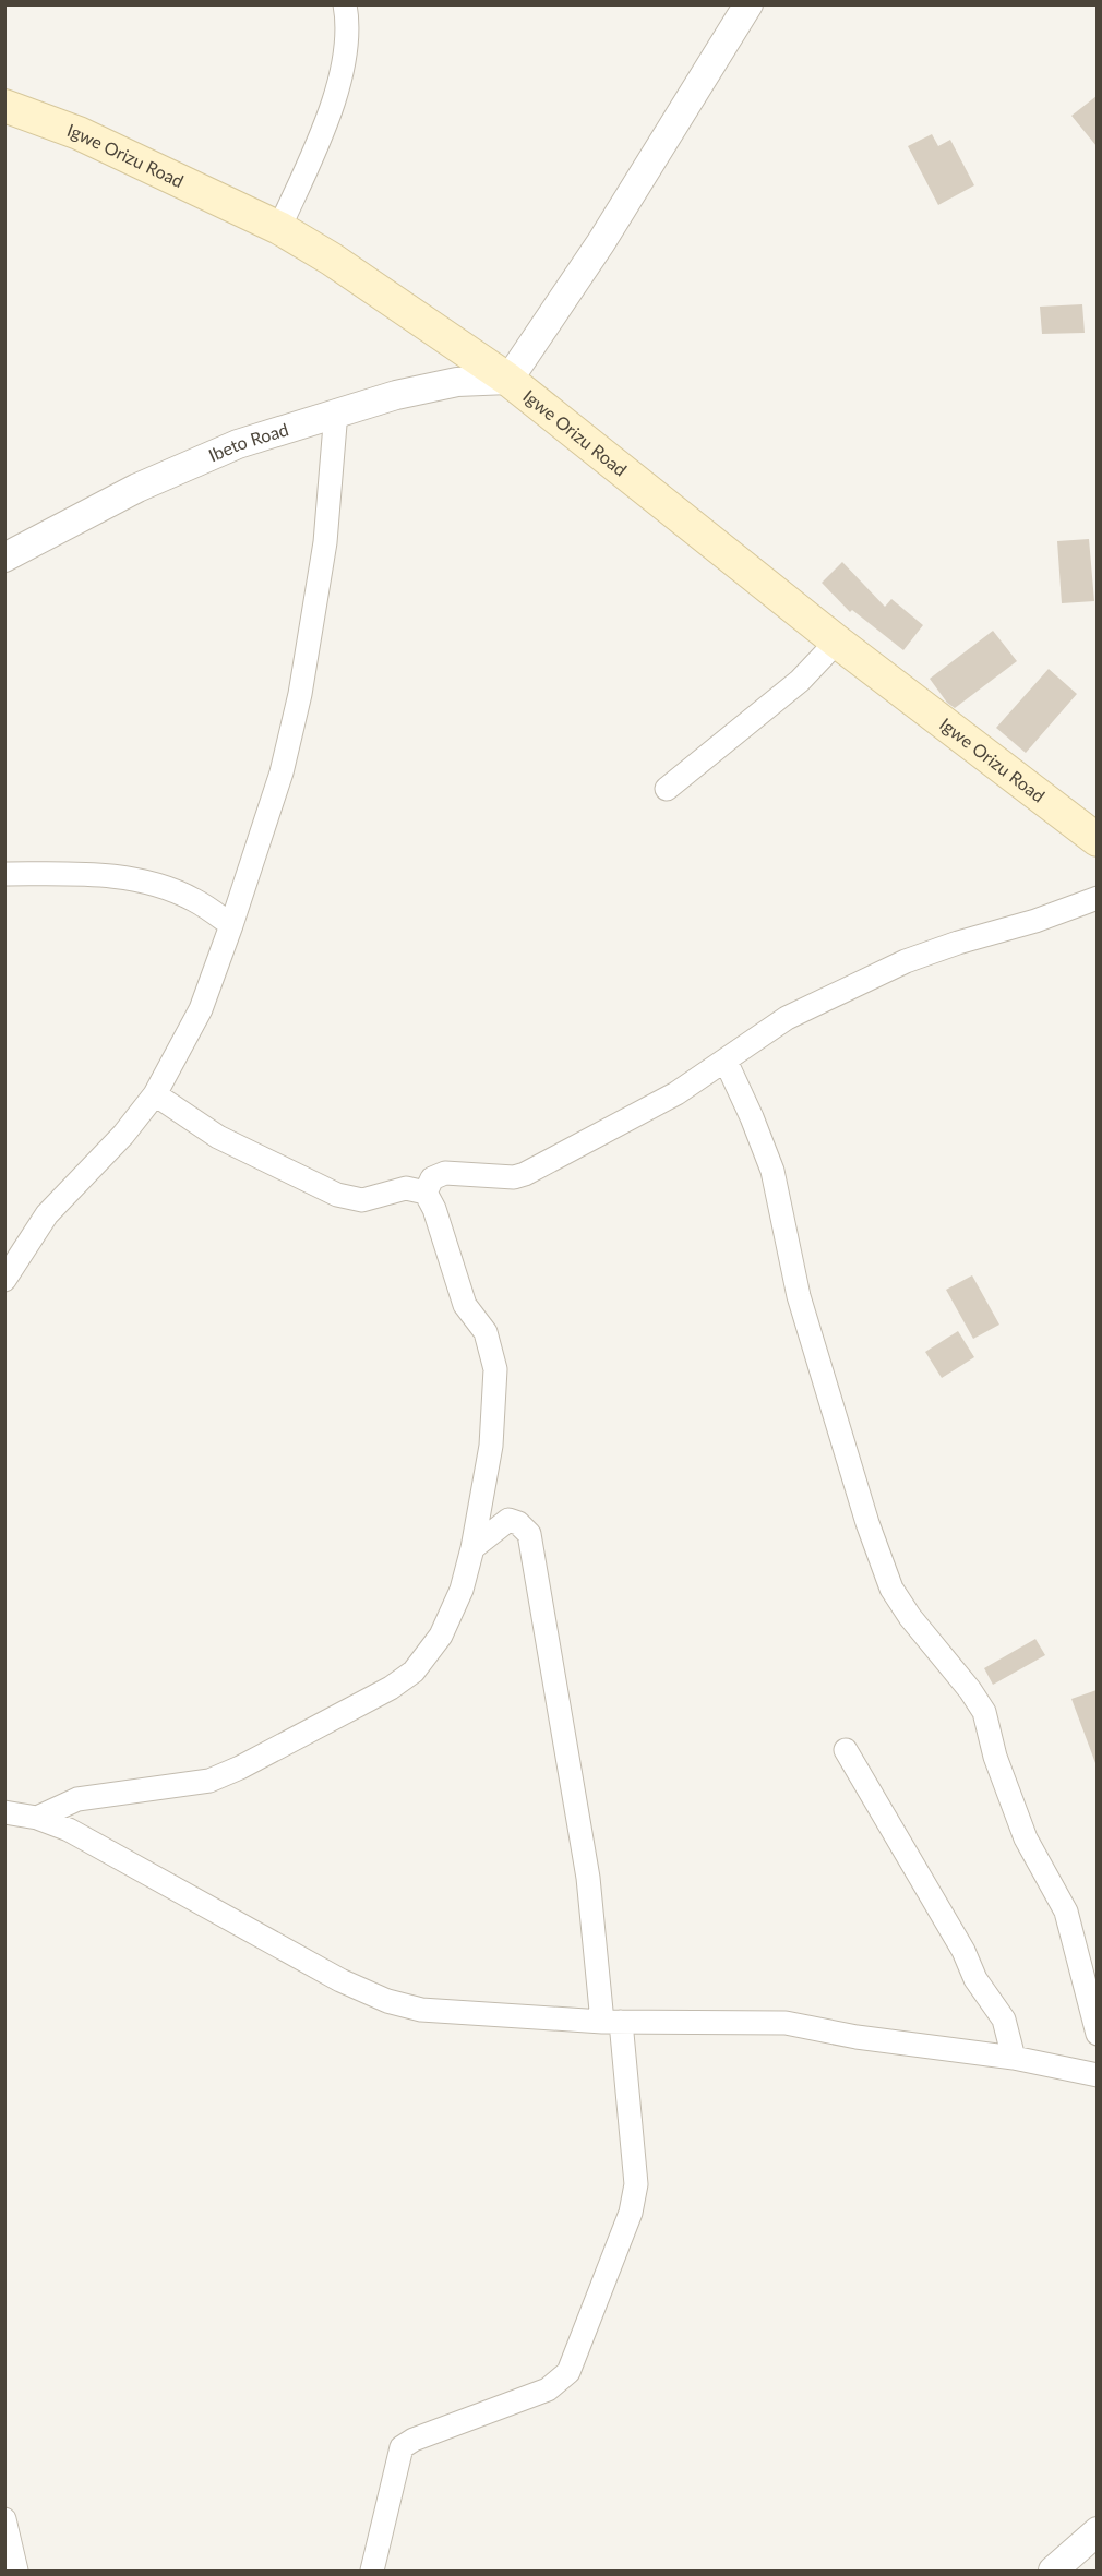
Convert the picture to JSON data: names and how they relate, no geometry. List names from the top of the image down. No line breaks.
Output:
{"streets":{"main road":["Igwe Orizu Road"],"street":["Ibeto Road"]},"crossings":[["Igwe Orizu Road","Ibeto Road"]]}
